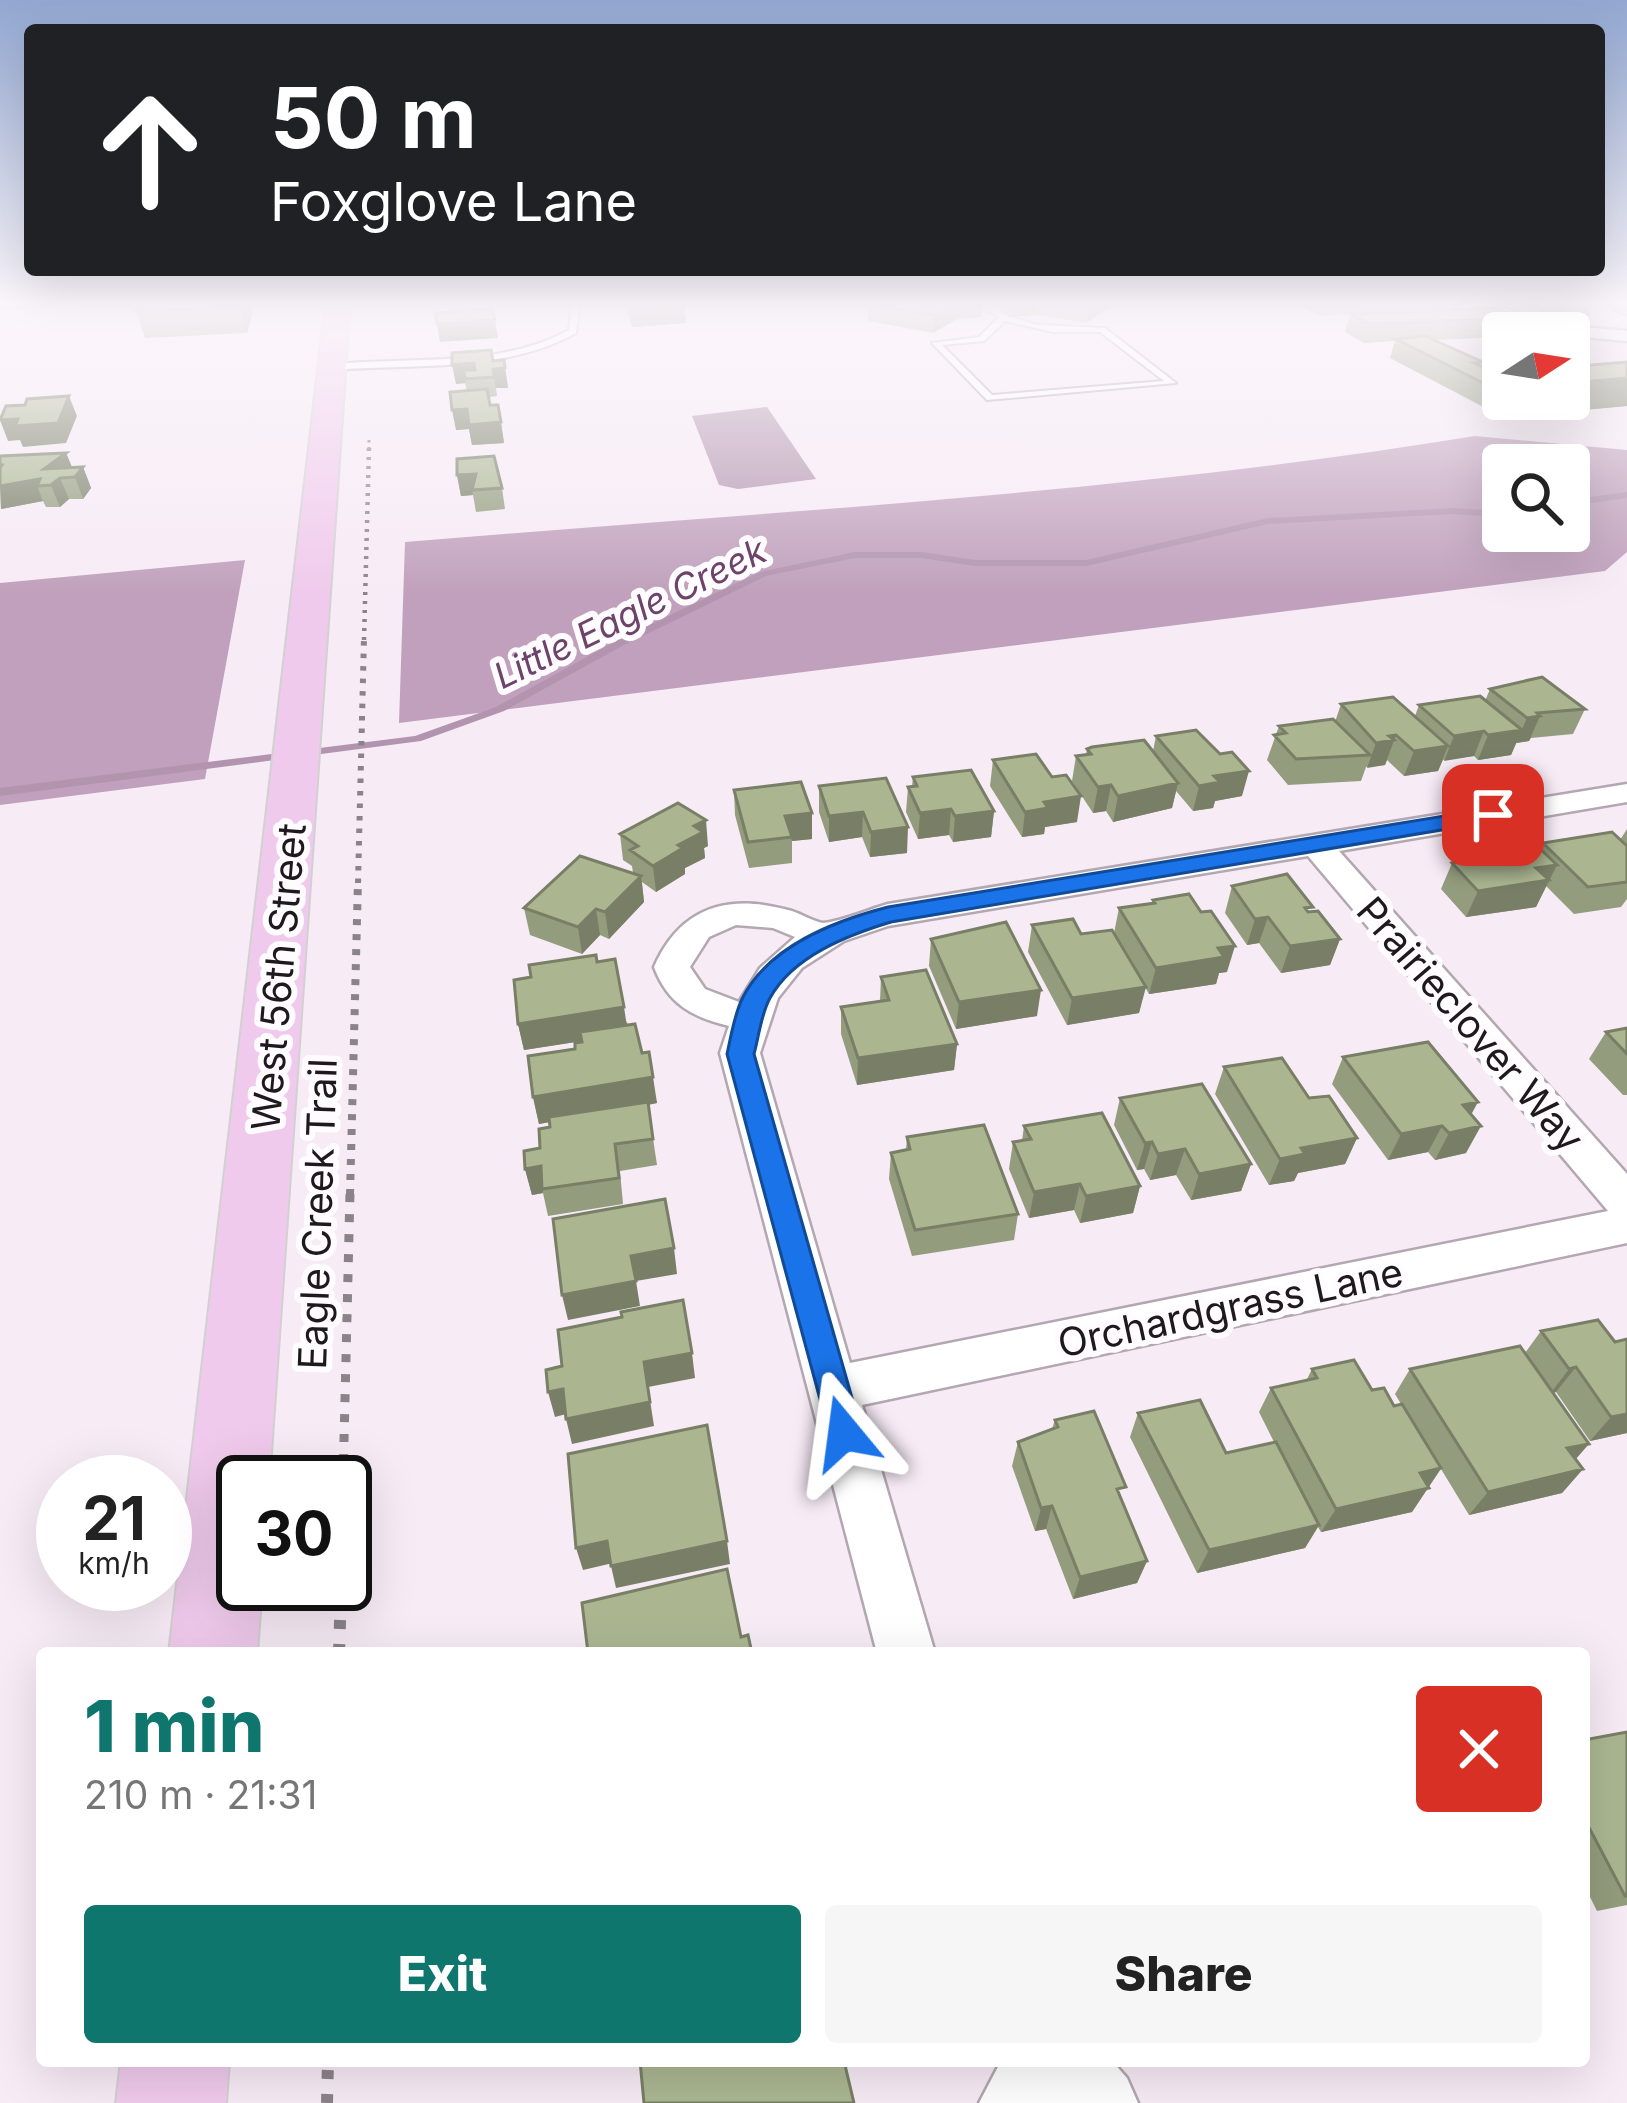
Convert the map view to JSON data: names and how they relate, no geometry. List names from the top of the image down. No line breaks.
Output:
{"streets":{"main road":["West 56th Street"],"street":["Prairieclover Way","Orchardgrass Lane"],"path":["Eagle Creek Trail"]},"water":["Little Eagle Creek"],"north":"right","page":{"turn":["50 m","Foxglove Lane"],"speed":"21 km/h","limit":"30","heading":["1 min","210 m · 21:31"],"buttons":["Exit","Share"]}}
